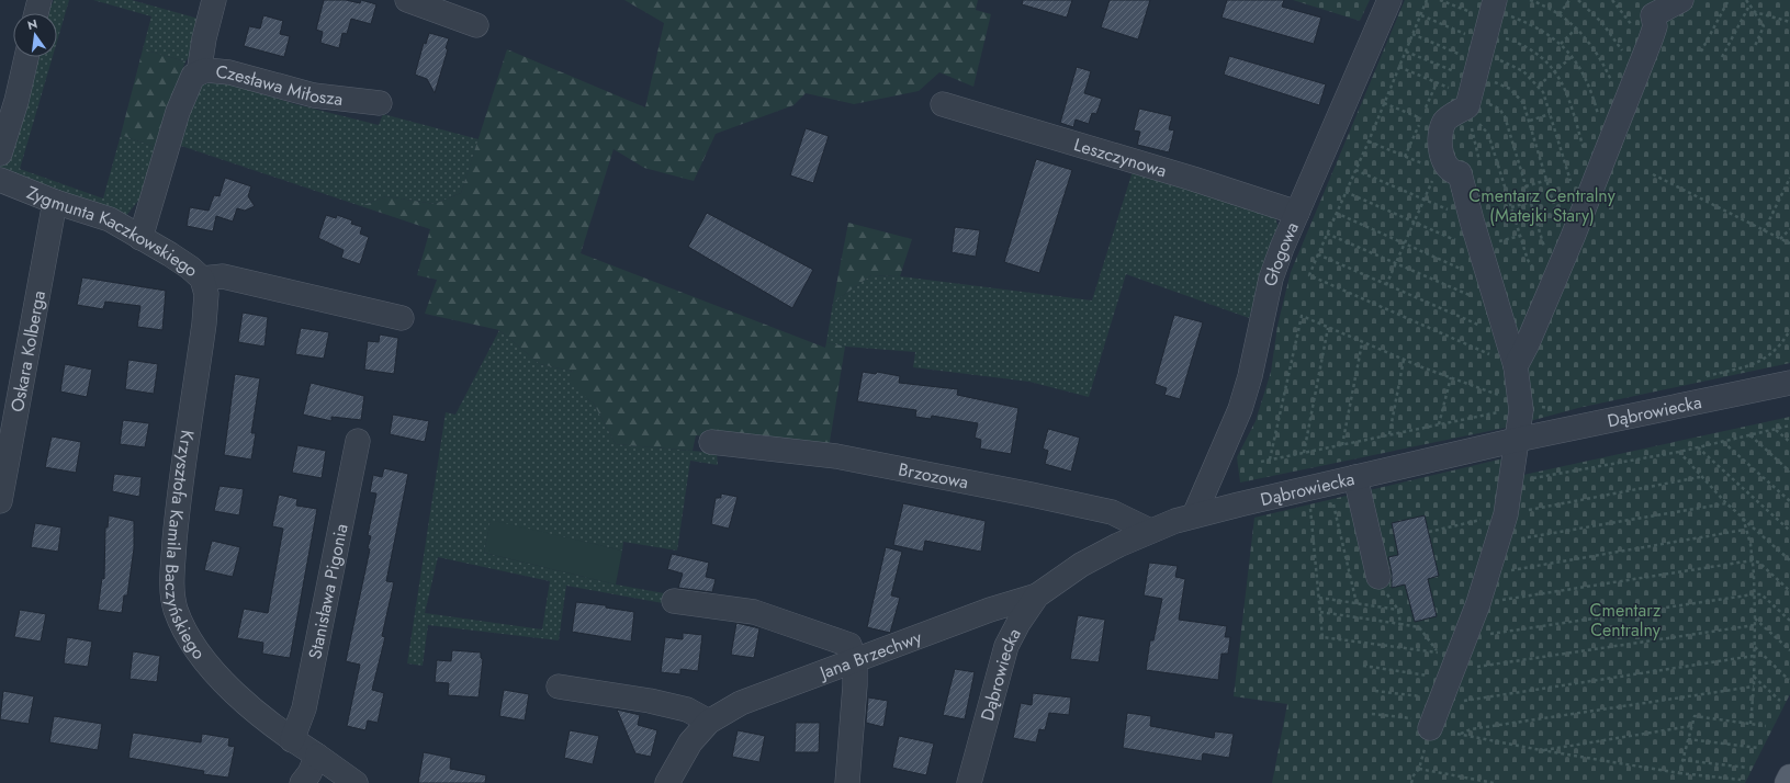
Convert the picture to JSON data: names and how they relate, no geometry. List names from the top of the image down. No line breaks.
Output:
{"streets":{"street":["Czesława Miłosza","Leszczynowa","Zygmunta Kaczkowskiego","Głogowa","Oskara Kolberga","Dąbrowiecka","Brzozowa","Krzysztofa Kamila Baczyńskiego","Stanisława Pigonia","Jana Brzechwy"]},"crossings":[["Czesława Miłosza","Zygmunta Kaczkowskiego"],["Leszczynowa","Głogowa"],["Zygmunta Kaczkowskiego","Oskara Kolberga"],["Zygmunta Kaczkowskiego","Krzysztofa Kamila Baczyńskiego"],["Głogowa","Dąbrowiecka"],["Dąbrowiecka","Brzozowa"],["Dąbrowiecka","Jana Brzechwy"],["Krzysztofa Kamila Baczyńskiego","Stanisława Pigonia"]],"parks":["Cmentarz Centralny (Matejki Stary)","Cmentarz Centralny"],"north":"top"}
